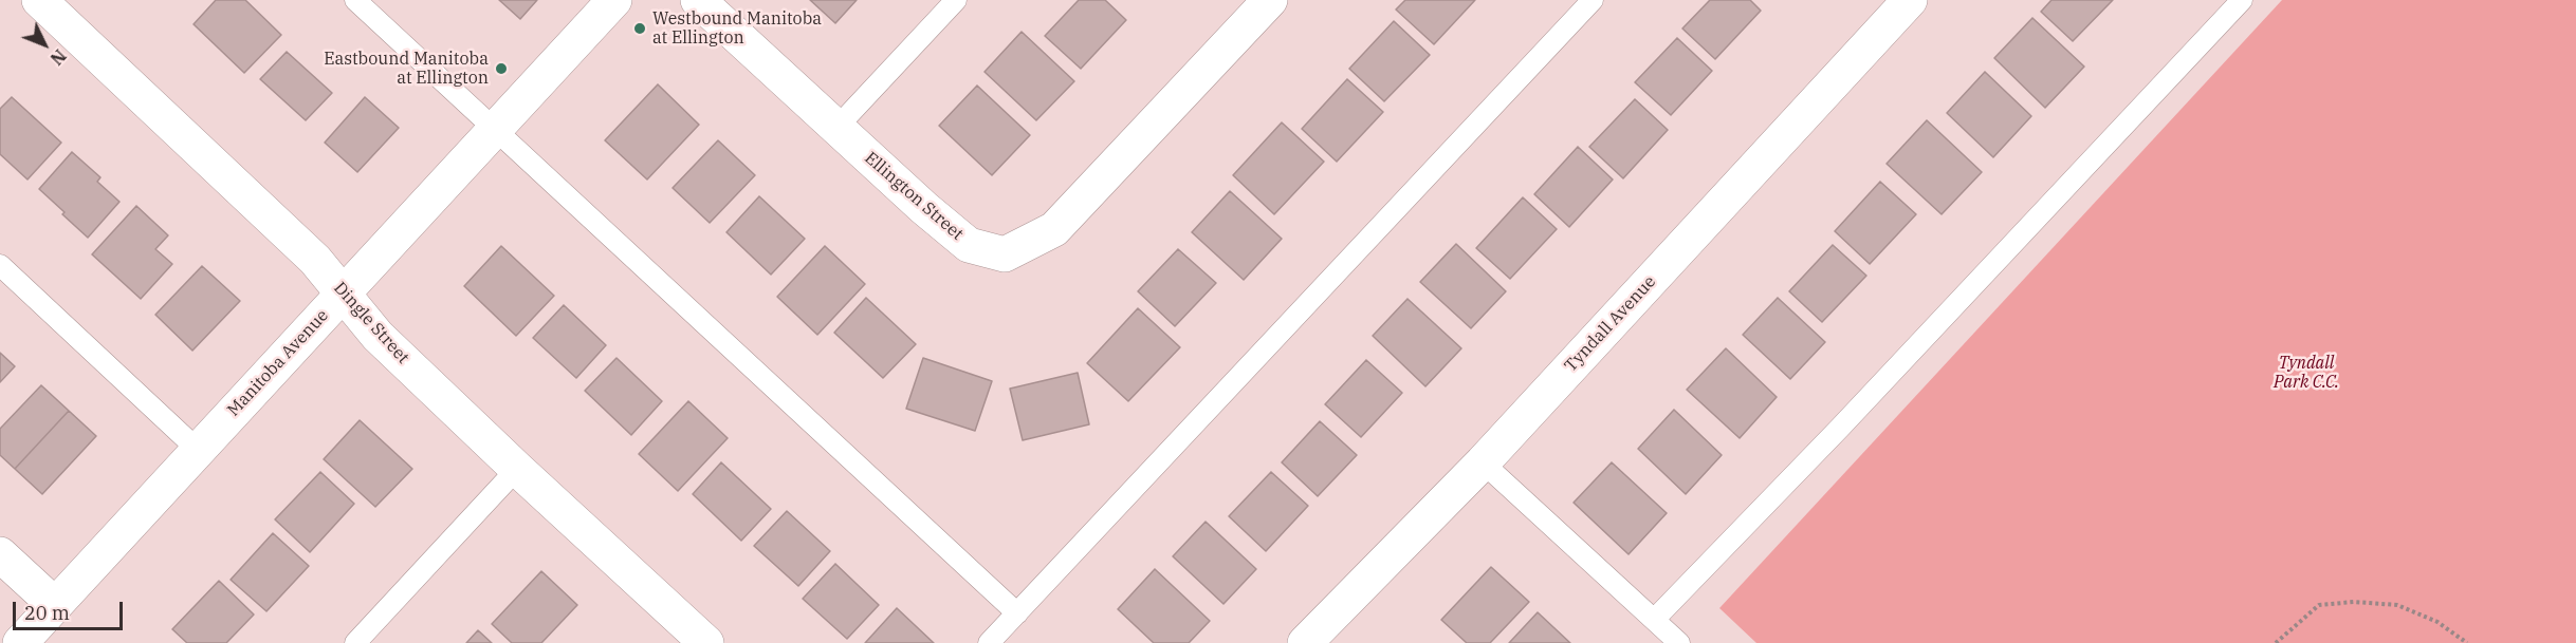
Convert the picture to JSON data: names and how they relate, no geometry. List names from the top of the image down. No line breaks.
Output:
{"streets":{"street":["Ellington Street","Dingle Street","Tyndall Avenue","Manitoba Avenue"]},"crossings":[["Dingle Street","Manitoba Avenue"]],"parks":["Tyndall Park C.C."],"places":["Westbound Manitoba at Ellington","Eastbound Manitoba at Ellington"],"scale_bar":"20 m","north":"bottom right"}
